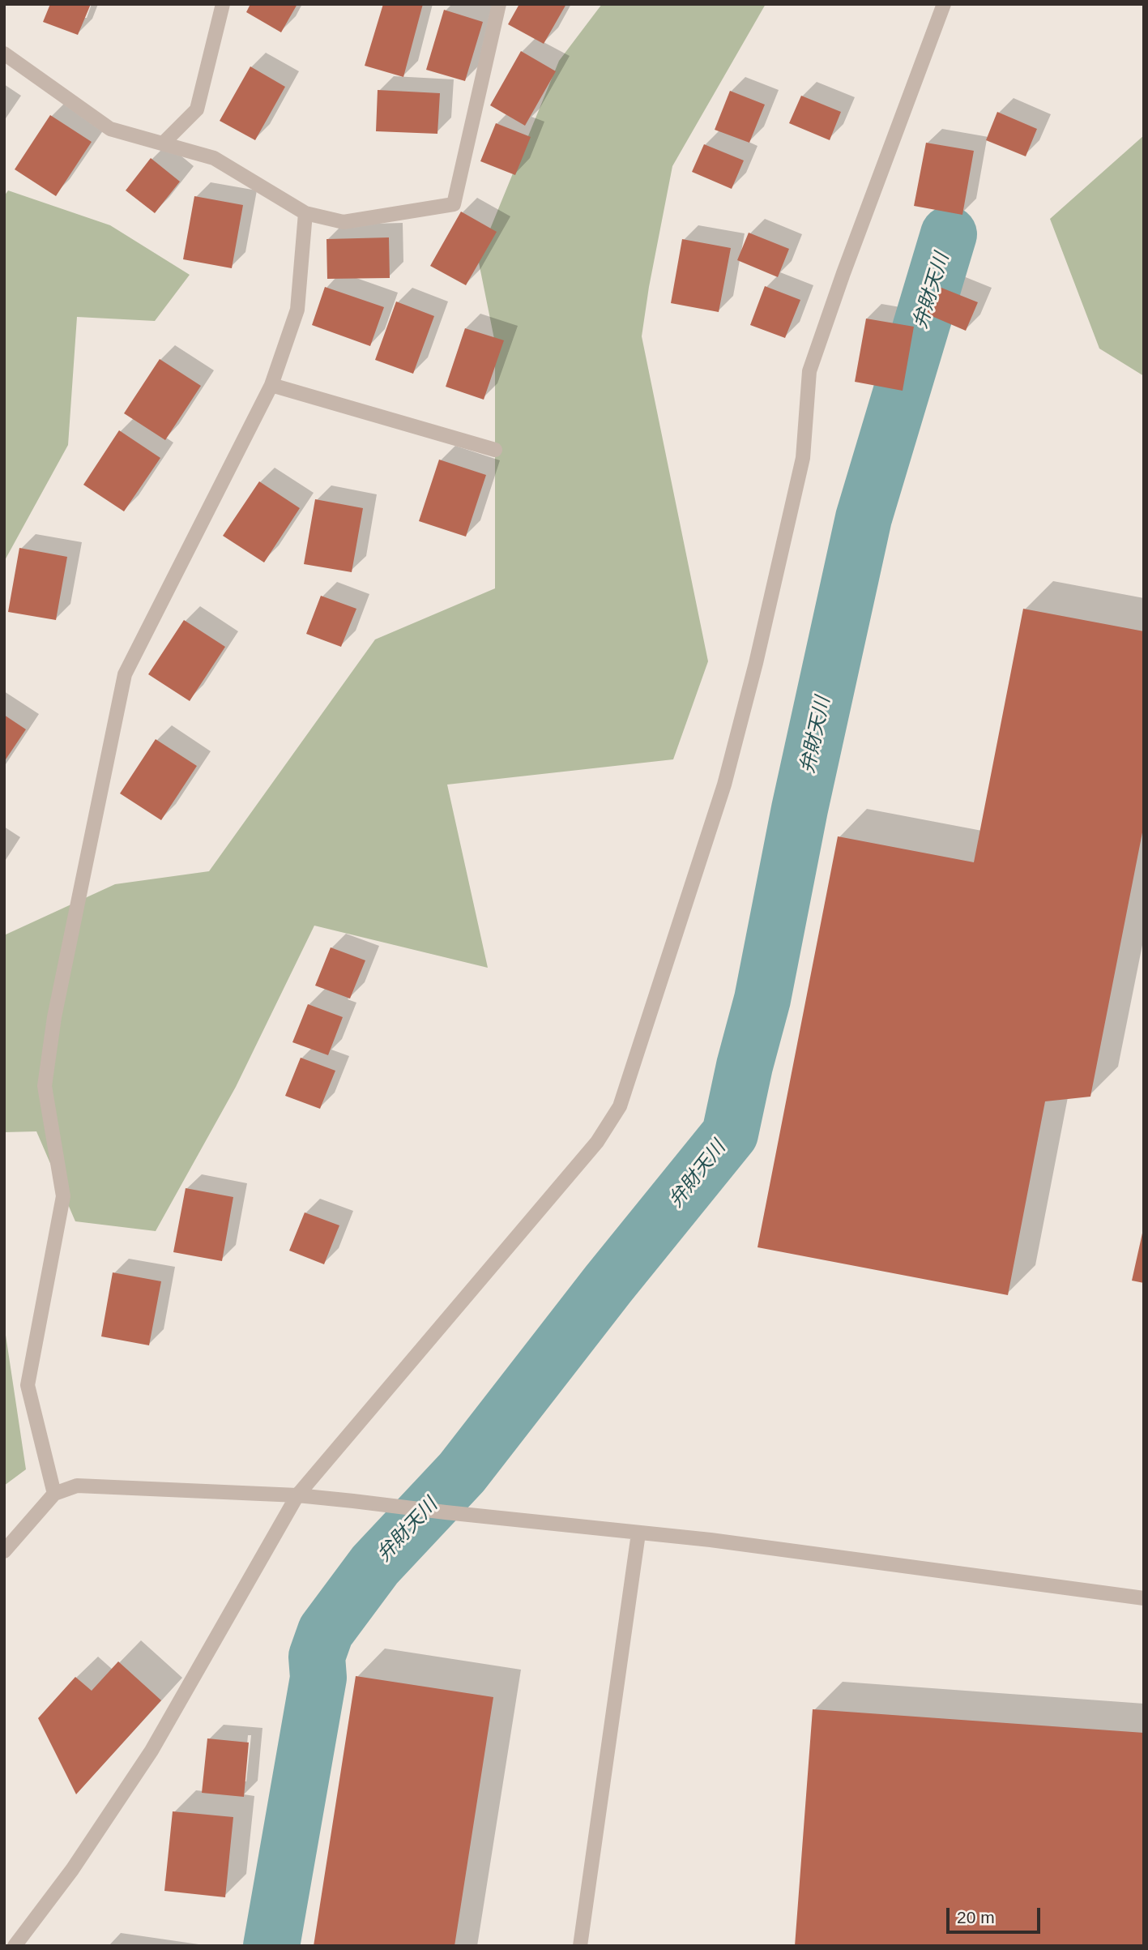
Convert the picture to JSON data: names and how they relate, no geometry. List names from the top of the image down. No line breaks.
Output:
{"water":["弁財天川"],"scale_bar":"20 m"}
